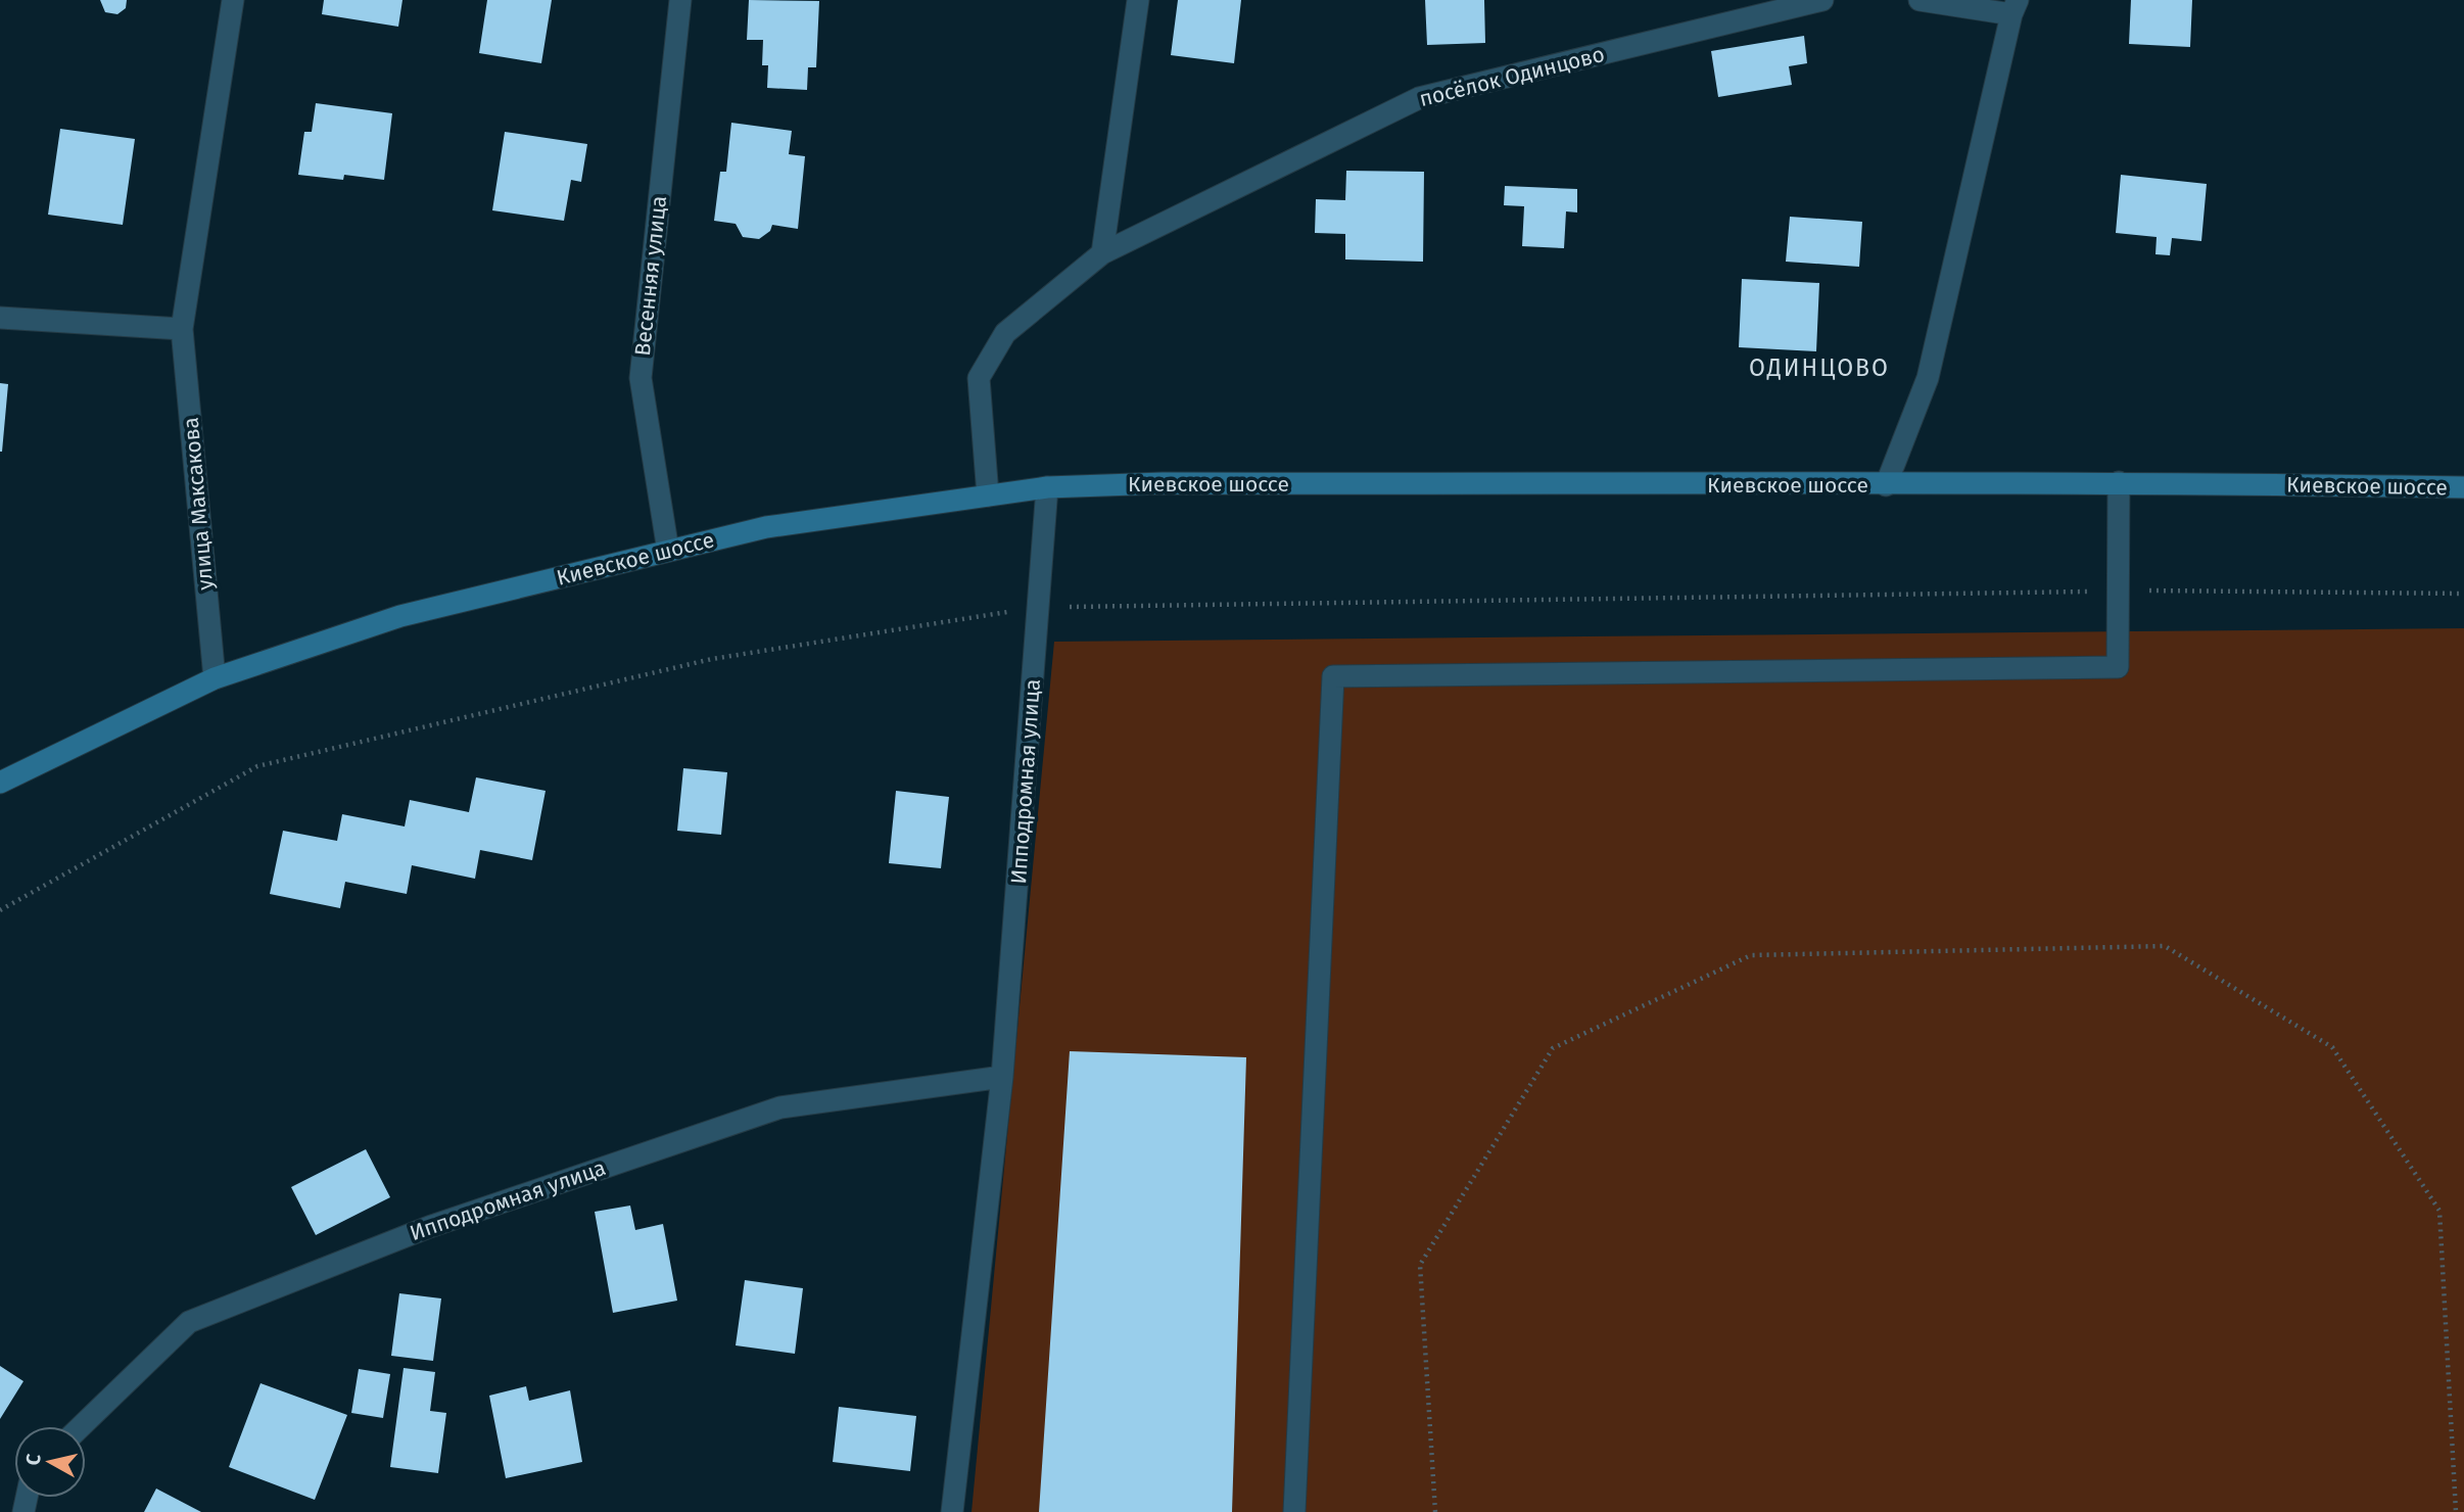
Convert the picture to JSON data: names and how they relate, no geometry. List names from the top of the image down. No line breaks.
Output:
{"streets":{"main road":["Киевское шоссе"],"street":["посёлок Одинцово","Весенняя улица","улица Максакова","Ипподромная улица"]},"crossings":[["посёлок Одинцово","Киевское шоссе"],["Весенняя улица","Киевское шоссе"],["Киевское шоссе","улица Максакова"],["Киевское шоссе","Ипподромная улица"]],"districts":["ОДИНЦОВО"],"north":"left"}
